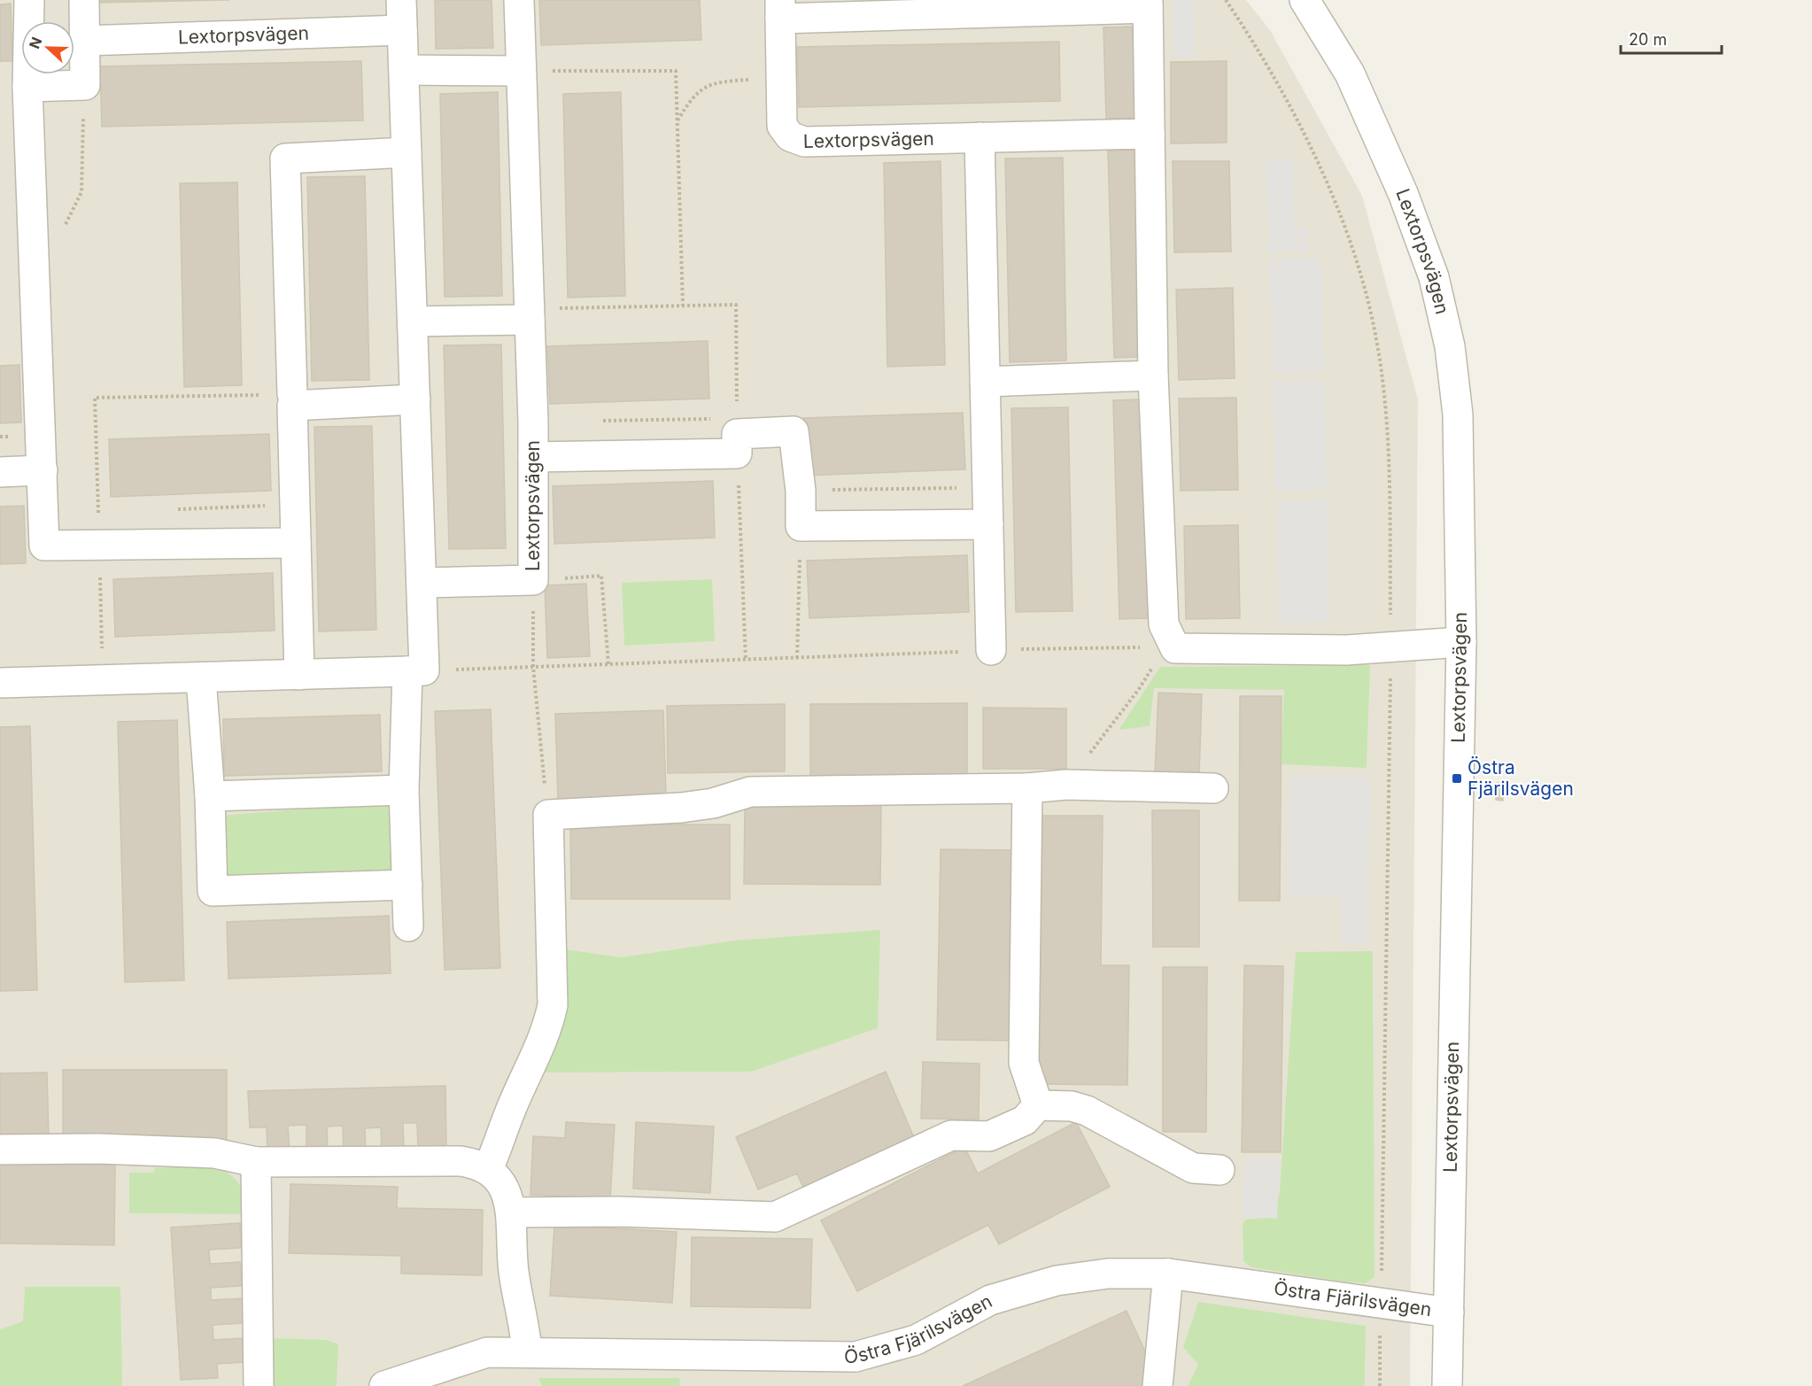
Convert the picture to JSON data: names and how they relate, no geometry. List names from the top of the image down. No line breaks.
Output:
{"streets":{"street":["Lextorpsvägen","Östra Fjärilsvägen"]},"crossings":[["Lextorpsvägen","Östra Fjärilsvägen"]],"places":{"transit":["Östra Fjärilsvägen"]},"scale_bar":"20 m","north":"left"}
